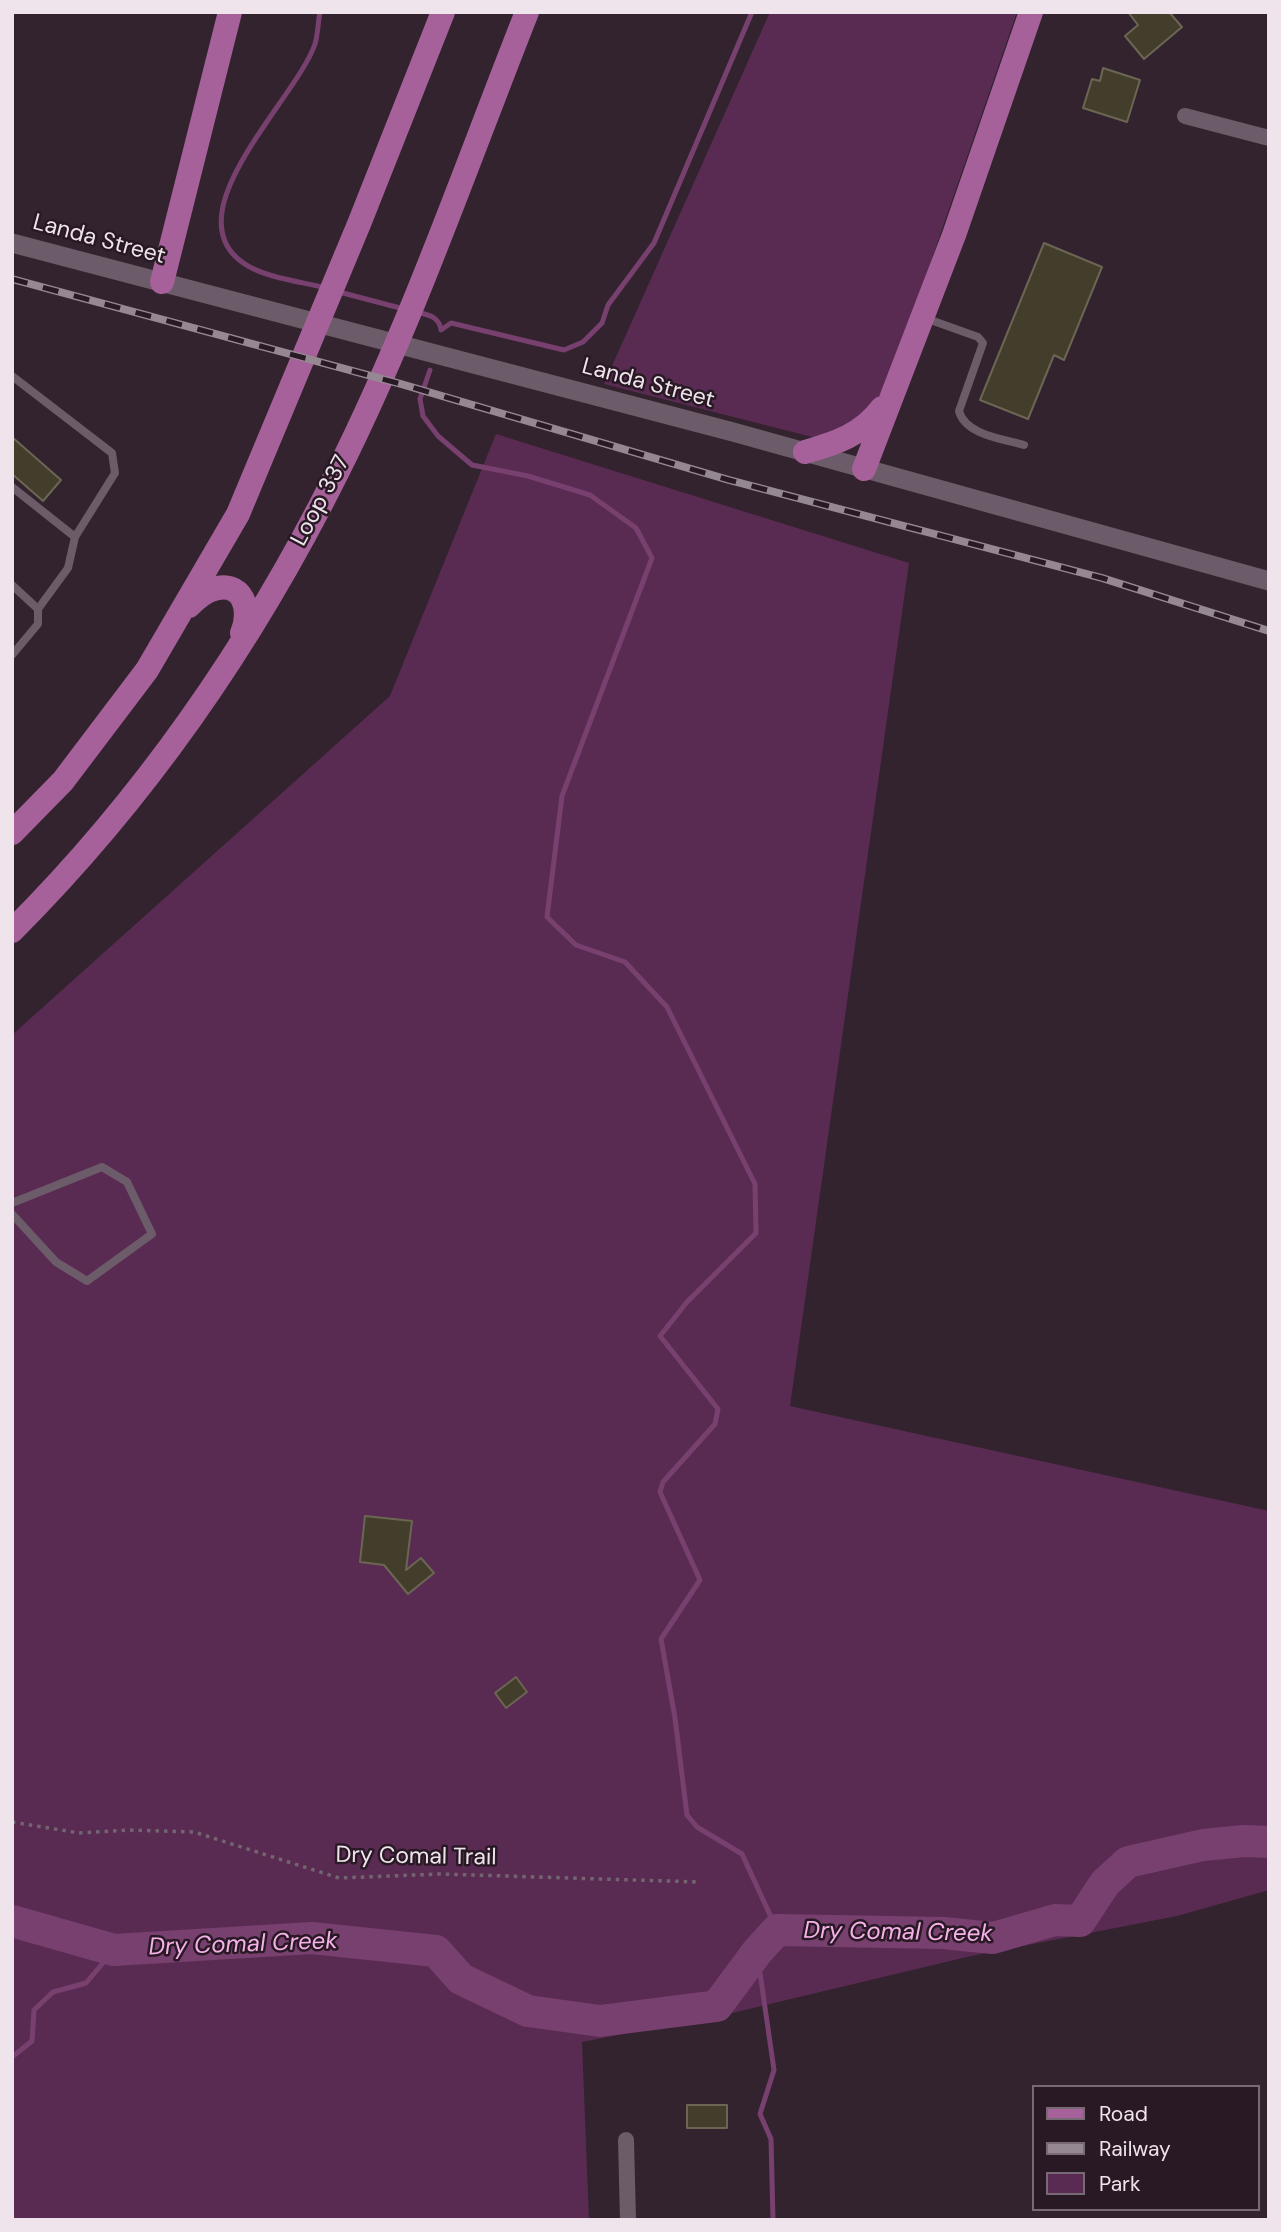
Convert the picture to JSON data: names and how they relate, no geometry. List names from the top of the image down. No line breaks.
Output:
{"streets":{"main road":["Loop 337"],"street":["Landa Street"],"path":["Dry Comal Trail"]},"water":["Dry Comal Creek"],"legend":["Road","Railway","Park"]}
